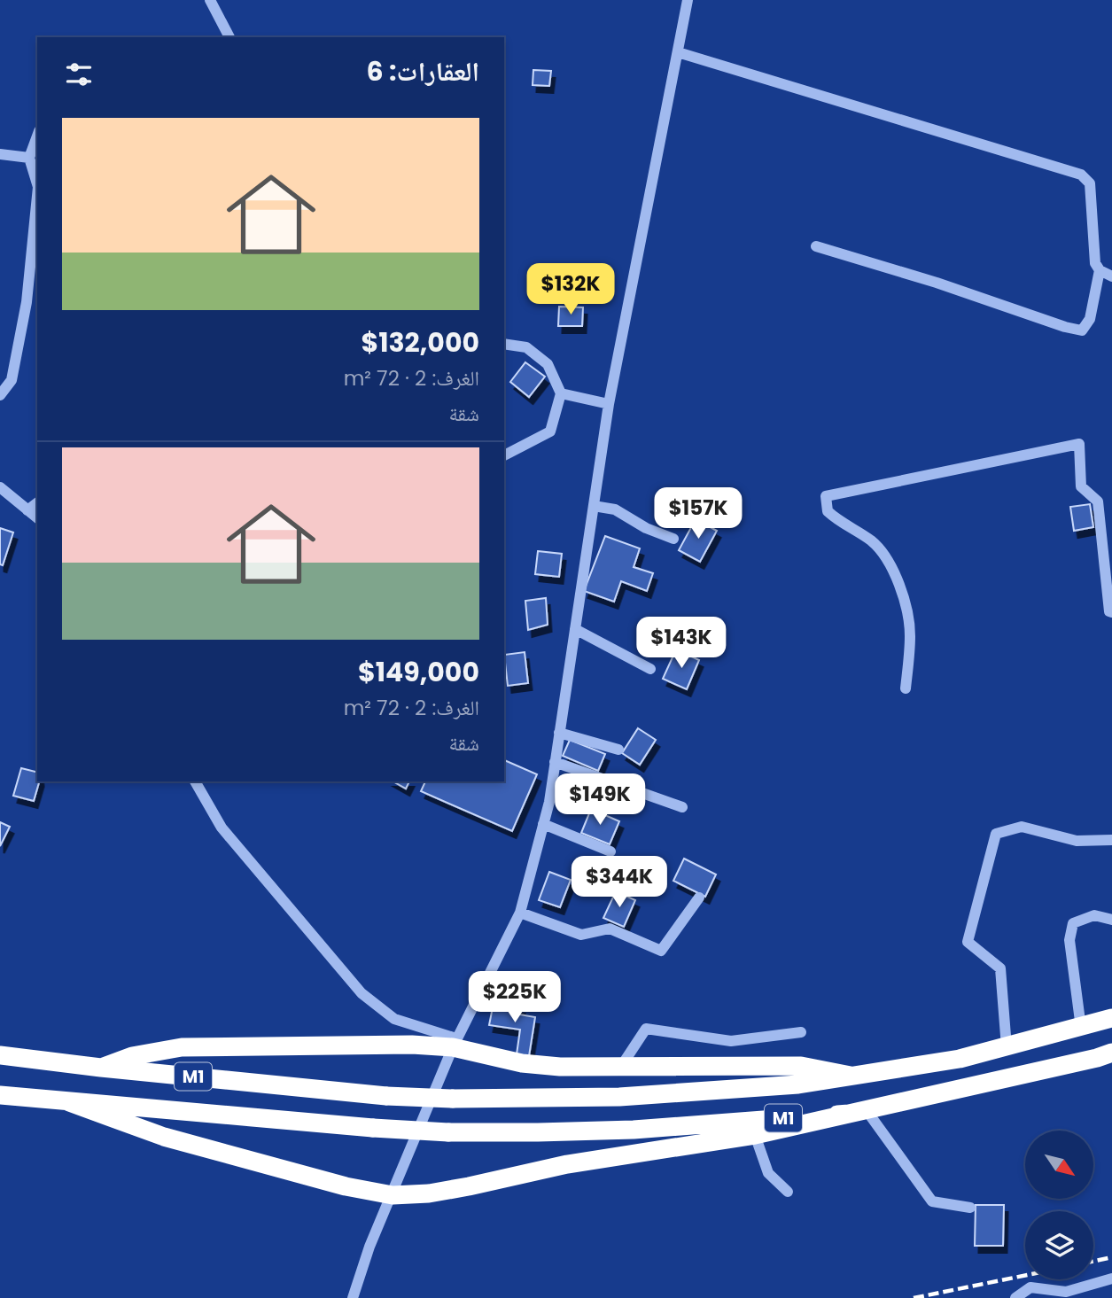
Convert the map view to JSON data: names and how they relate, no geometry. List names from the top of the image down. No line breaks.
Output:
{"streets":{"highway":["M1"]},"north":"bottom right","page":{"heading":"العقارات: 6","list":[{"name":"$132,000","note":"الغرف: 2 · 72 m² · شقة"},{"name":"$149,000","note":"الغرف: 2 · 72 m² · شقة"}],"price":["$132K","$157K","$143K","$149K","$344K","$225K"]}}
